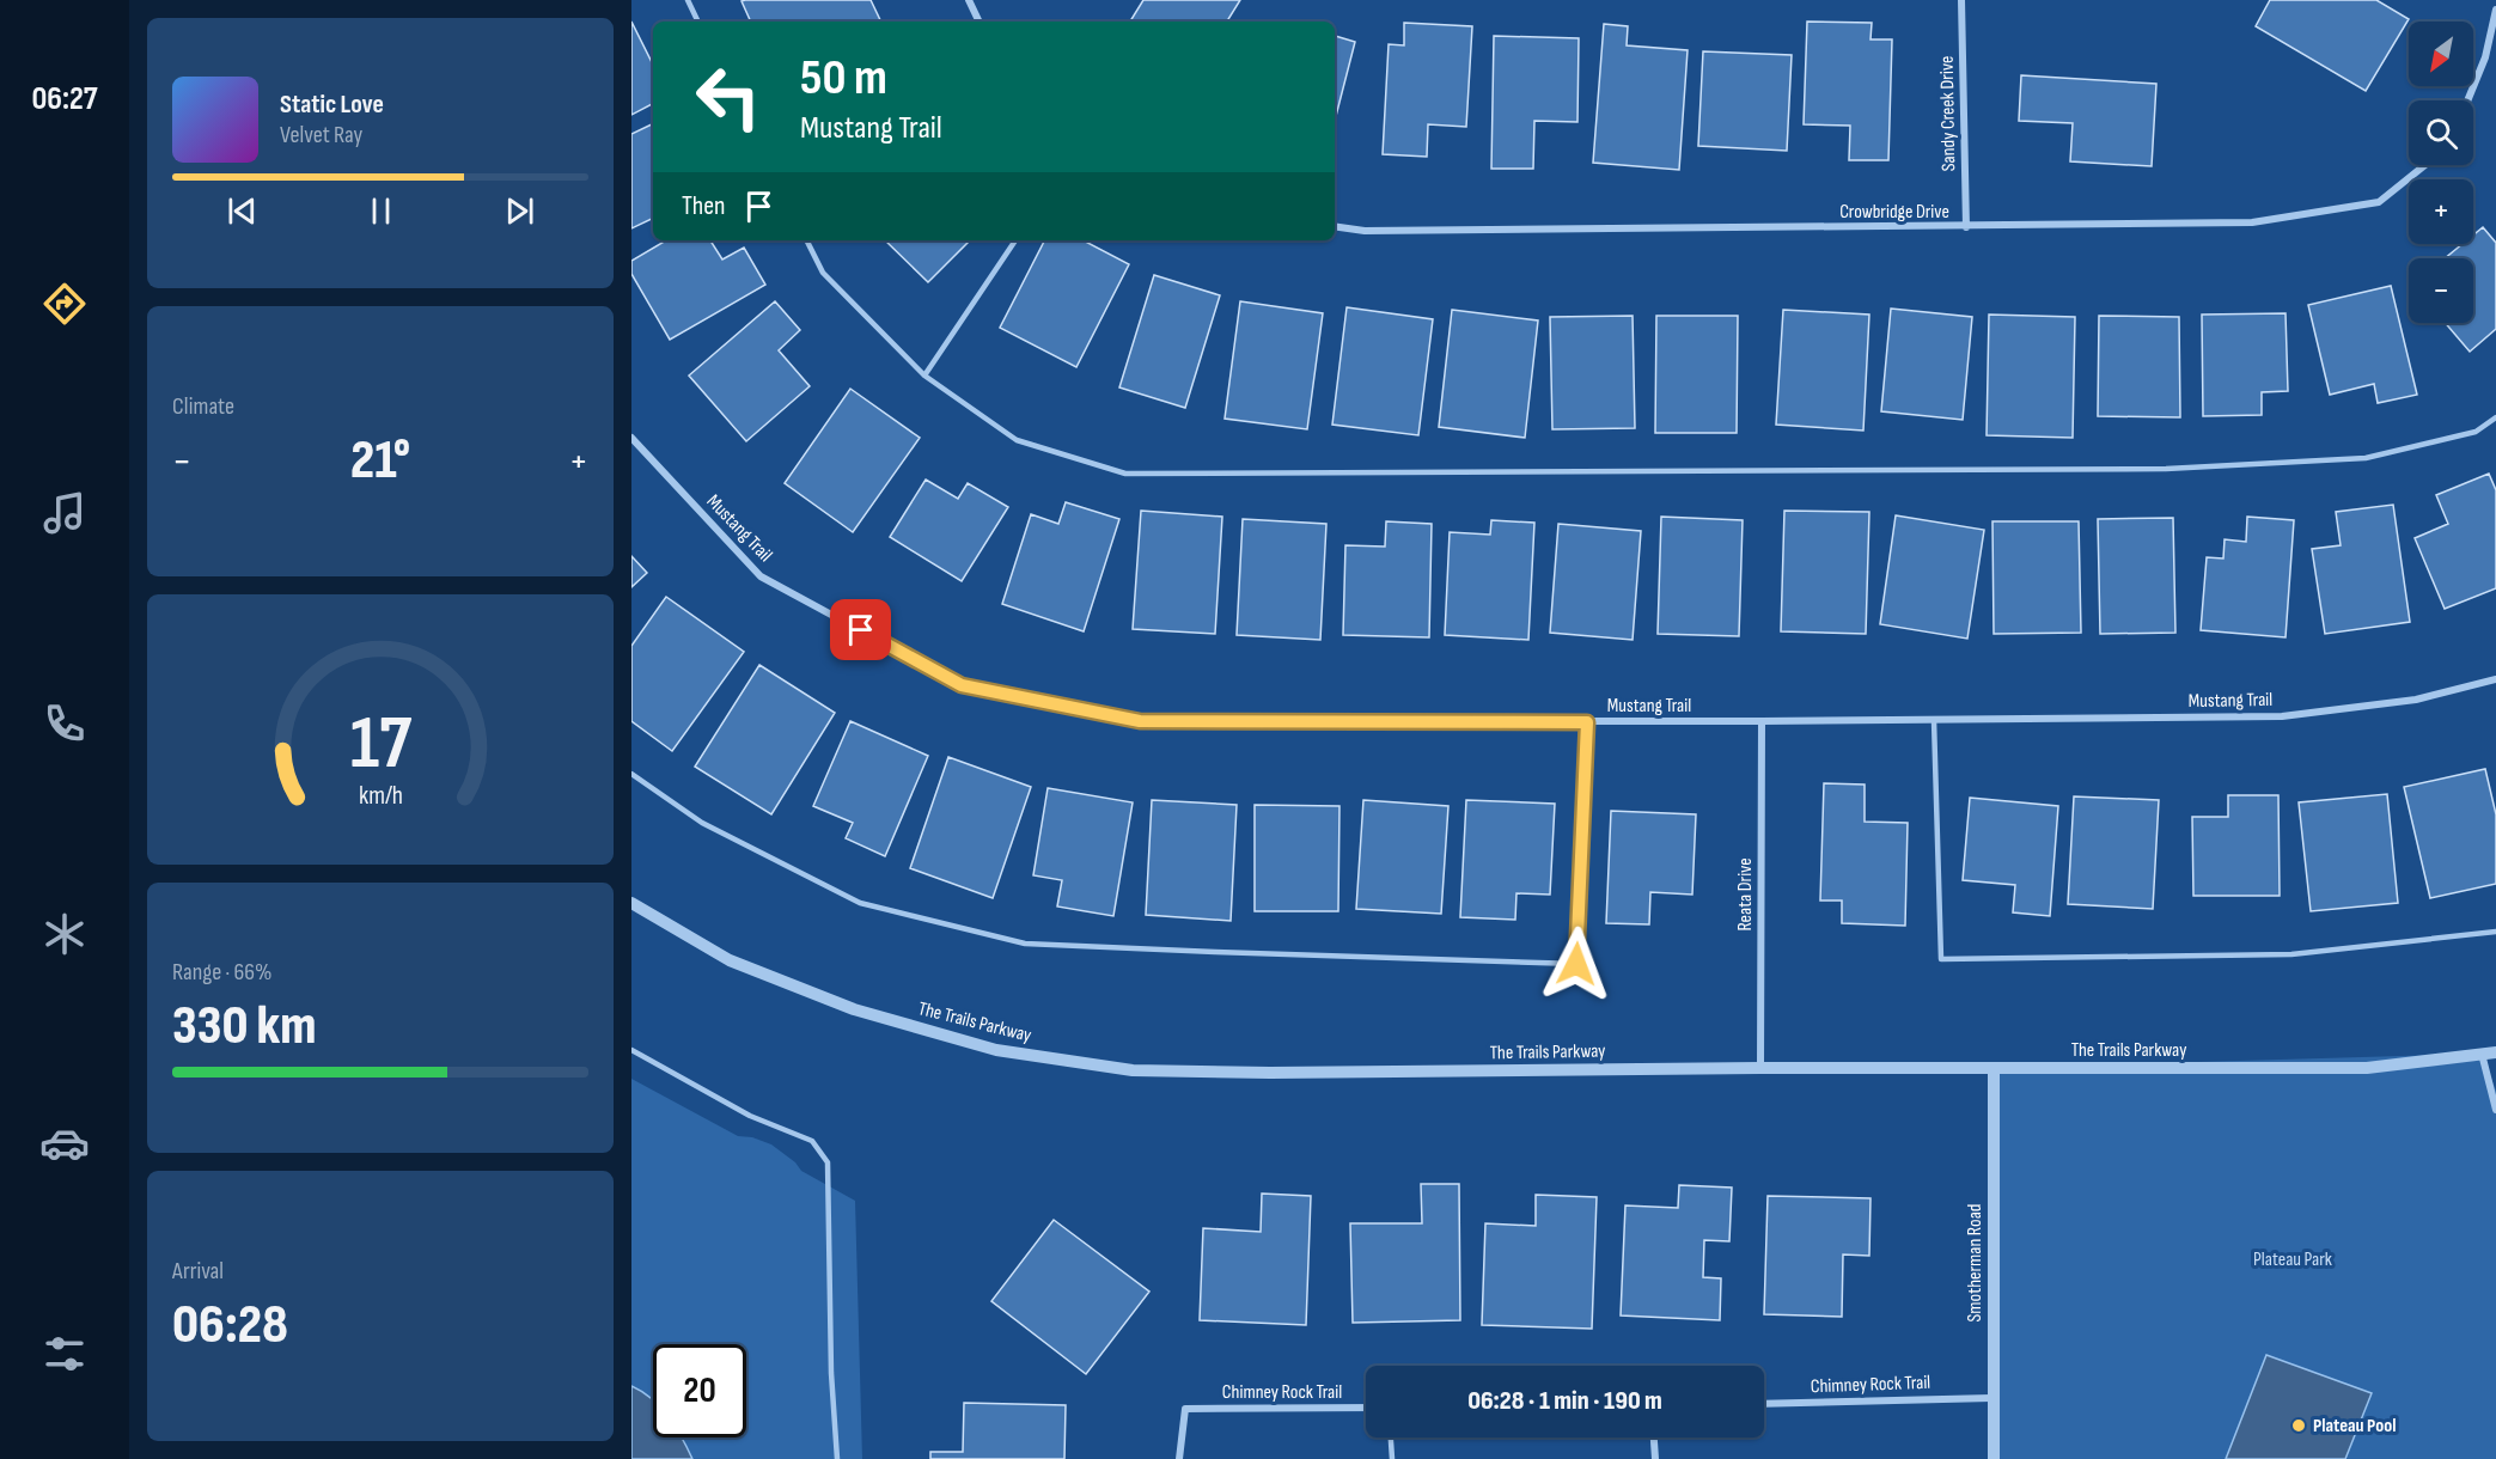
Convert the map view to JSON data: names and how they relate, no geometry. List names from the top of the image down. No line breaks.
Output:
{"streets":{"street":["Sandy Creek Drive","Crowbridge Drive","Mustang Trail","Reata Drive","The Trails Parkway","Smotherman Road","Chimney Rock Trail"]},"crossings":[["Sandy Creek Drive","Crowbridge Drive"],["Mustang Trail","Reata Drive"],["Reata Drive","The Trails Parkway"],["The Trails Parkway","Smotherman Road"],["Smotherman Road","Chimney Rock Trail"]],"parks":["Plateau Park"],"places":["Plateau Pool"],"north":"bottom left","page":{"tabs":"06:27","map_buttons":["+","−"],"turn":["50 m","Mustang Trail"],"song":["Static Love","Velvet Ray"],"then":"Then","tile":["Climate",["Range · 66%","330 km"],["Arrival","06:28"]],"heat":["−","21°","+"],"limit":"20","trip":"06:28 · 1 min · 190 m","gauge":["17","km/h"]}}
